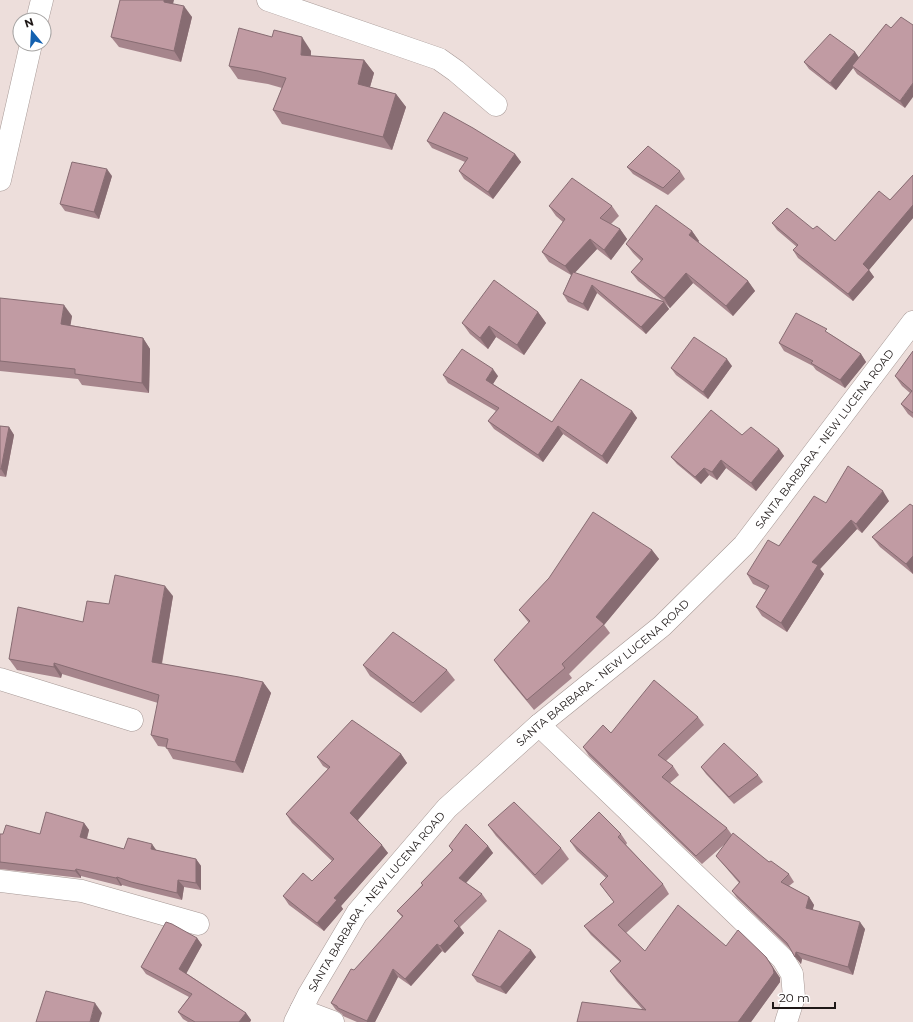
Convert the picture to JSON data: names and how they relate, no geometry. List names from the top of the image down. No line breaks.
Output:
{"streets":{"street":["SANTA BARBARA - NEW LUCENA ROAD"]},"scale_bar":"20 m","north":"top"}
